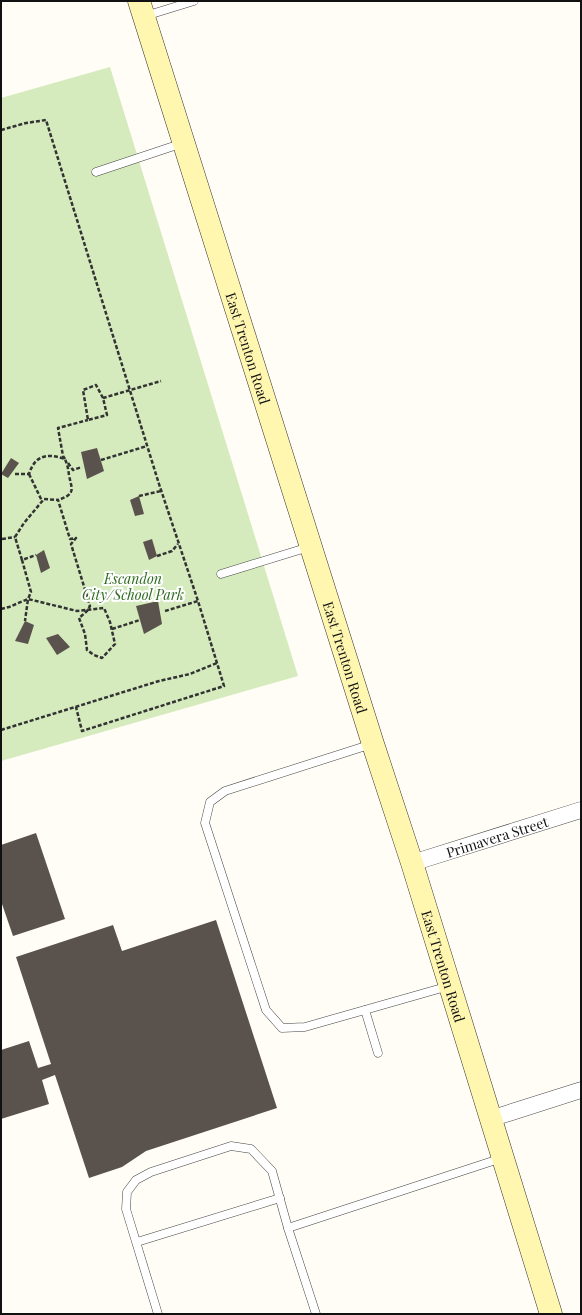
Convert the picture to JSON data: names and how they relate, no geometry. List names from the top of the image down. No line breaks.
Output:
{"streets":{"main road":["East Trenton Road"],"street":["Primavera Street"]},"crossings":[["East Trenton Road","Primavera Street"]],"parks":["Escandon City/School Park"]}
